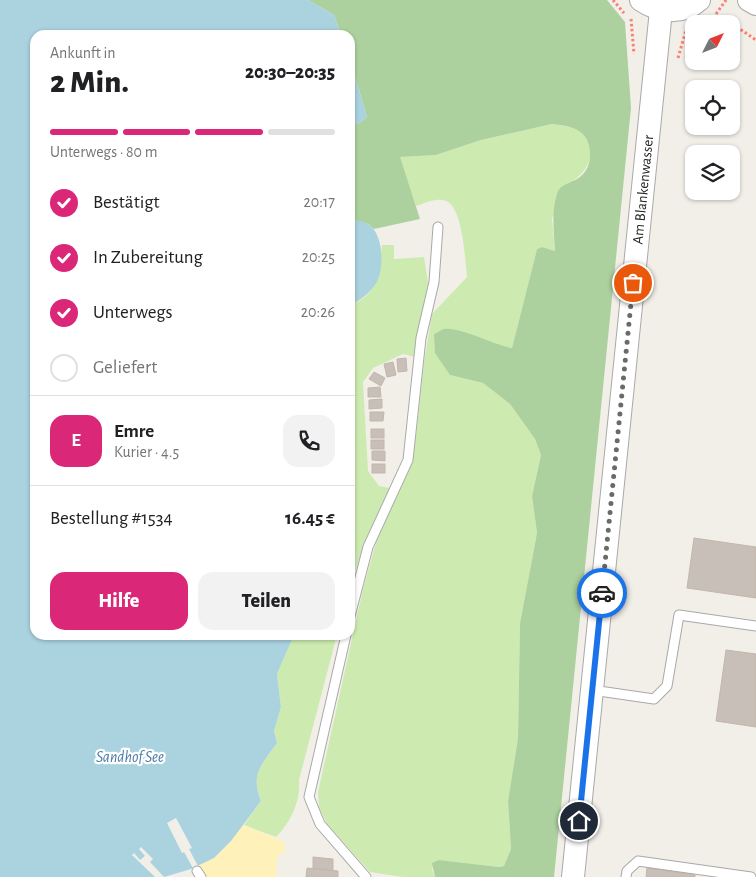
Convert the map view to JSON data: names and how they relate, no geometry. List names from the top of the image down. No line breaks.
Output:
{"streets":{"street":["Am Blankenwasser"]},"water":["Sandhof See"],"north":"top right","page":{"heading":["2 Min.","Ankunft in","20:30–20:35"],"panel":["Emre","Kurier · 4.5","Bestellung #1534","16.45 €"],"bar":"Unterwegs · 80 m","list":[["Bestätigt","20:17"],["In Zubereitung","20:25"],["Unterwegs","20:26"],"Geliefert"],"round":"E","buttons":["Hilfe","Teilen"]}}
